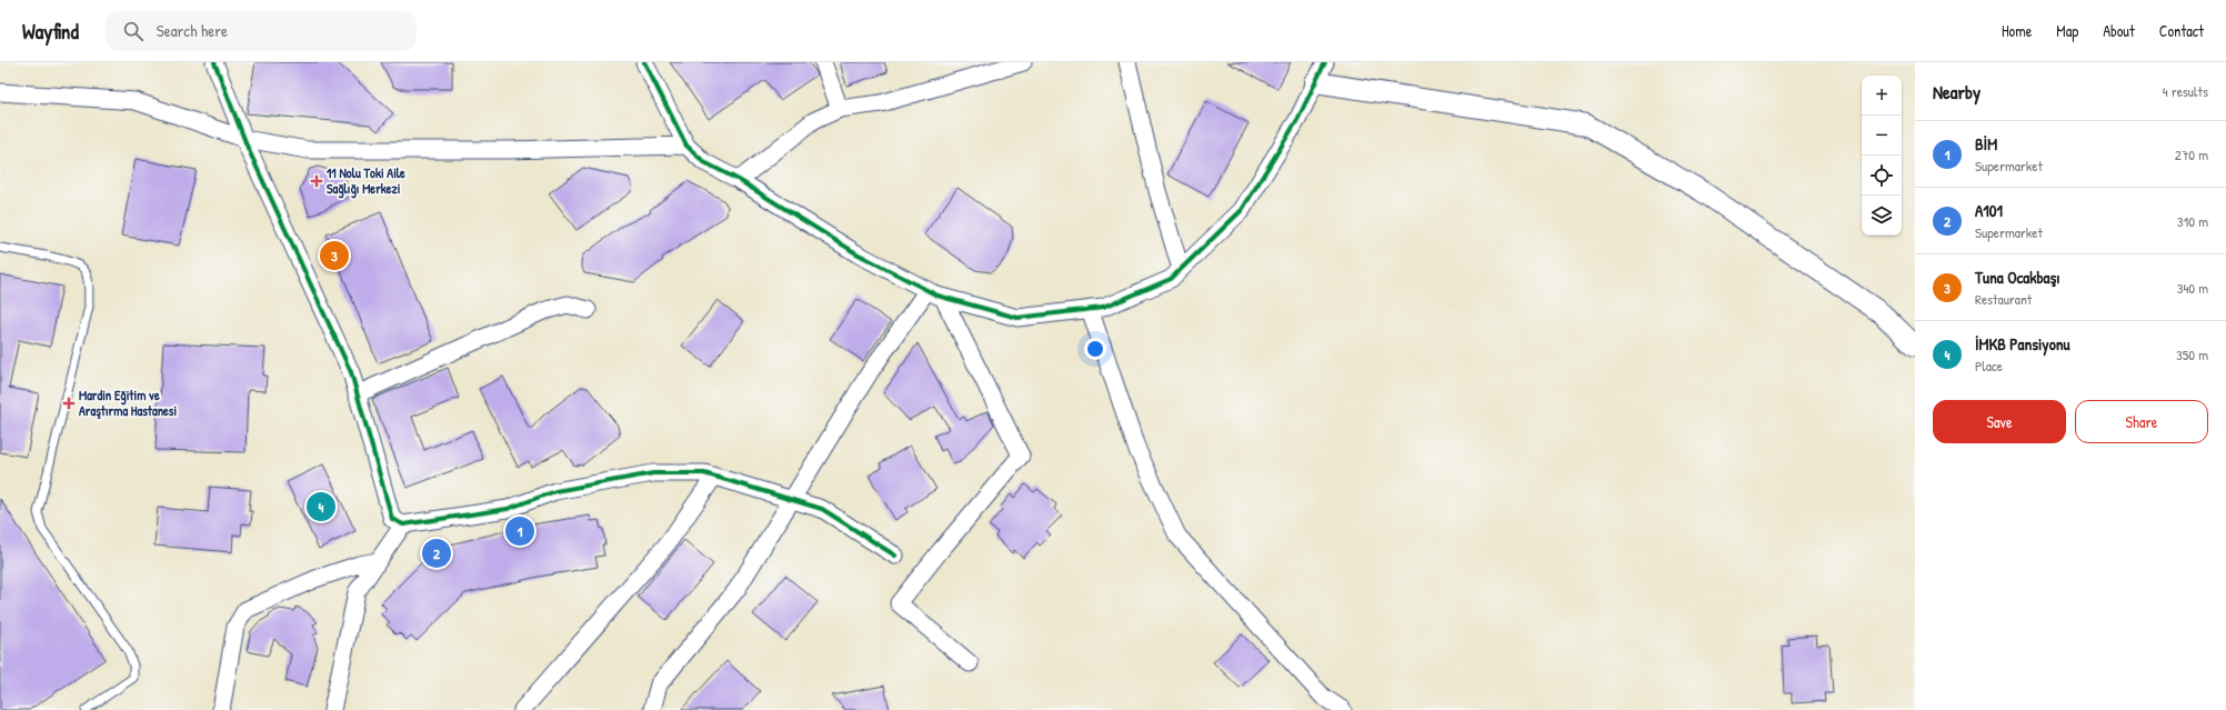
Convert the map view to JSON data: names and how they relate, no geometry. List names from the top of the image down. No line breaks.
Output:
{"places":{"health":["11 Nolu Toki Aile Sağlığı Merkezi","Mardin Eğitim ve Araştırma Hastanesi"]},"page":{"header":"Wayfind","search":"Search here","nav":["Home","Map","About","Contact"],"heading":["Nearby","4 results"],"map_buttons":["+","−"],"list":[{"mark":"1","name":"BİM","note":"Supermarket","value":"270 m"},{"mark":"2","name":"A101","note":"Supermarket","value":"310 m"},{"mark":"3","name":"Tuna Ocakbaşı","note":"Restaurant","value":"340 m"},{"mark":"4","name":"İMKB Pansiyonu","note":"Place","value":"350 m"}],"pins":["3","4","1","2"],"buttons":["Save","Share"]}}
